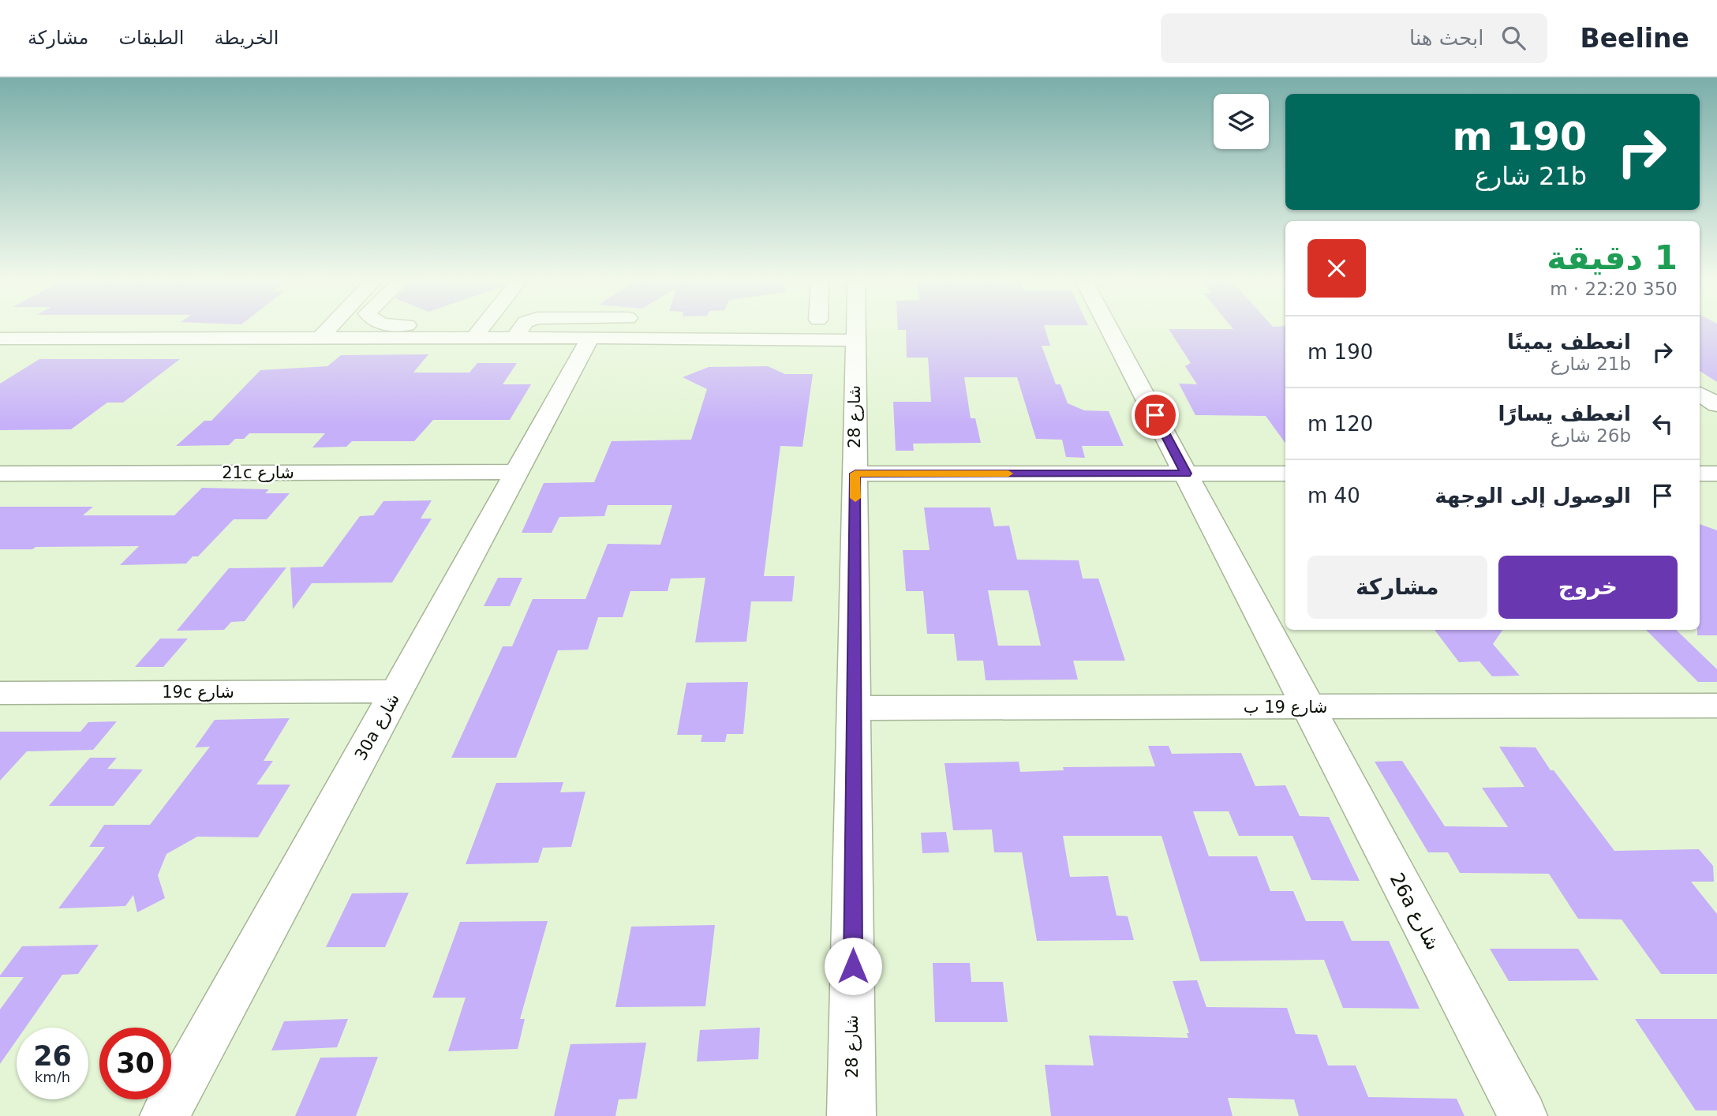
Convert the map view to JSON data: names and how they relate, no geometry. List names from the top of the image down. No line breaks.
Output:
{"streets":{"street":["شارع 28","21c شارع","19c شارع","شارع 19 ب","30a شارع","26a شارع"]},"crossings":[["شارع 28","شارع 19 ب"],["21c شارع","30a شارع"],["19c شارع","30a شارع"],["شارع 19 ب","26a شارع"]],"page":{"header":"Beeline","search":"ابحث هنا","nav":["الخريطة","الطبقات","مشاركة"],"turn":["190 m","21b شارع"],"heading":["1 دقيقة","350 m · 22:20"],"list":[{"name":"انعطف يمينًا","note":"21b شارع","value":"190 m"},{"name":"انعطف يسارًا","note":"26b شارع","value":"120 m"},{"name":"الوصول إلى الوجهة","value":"40 m"}],"buttons":["خروج","مشاركة"],"speed":"26 km/h","limit":"30"}}
